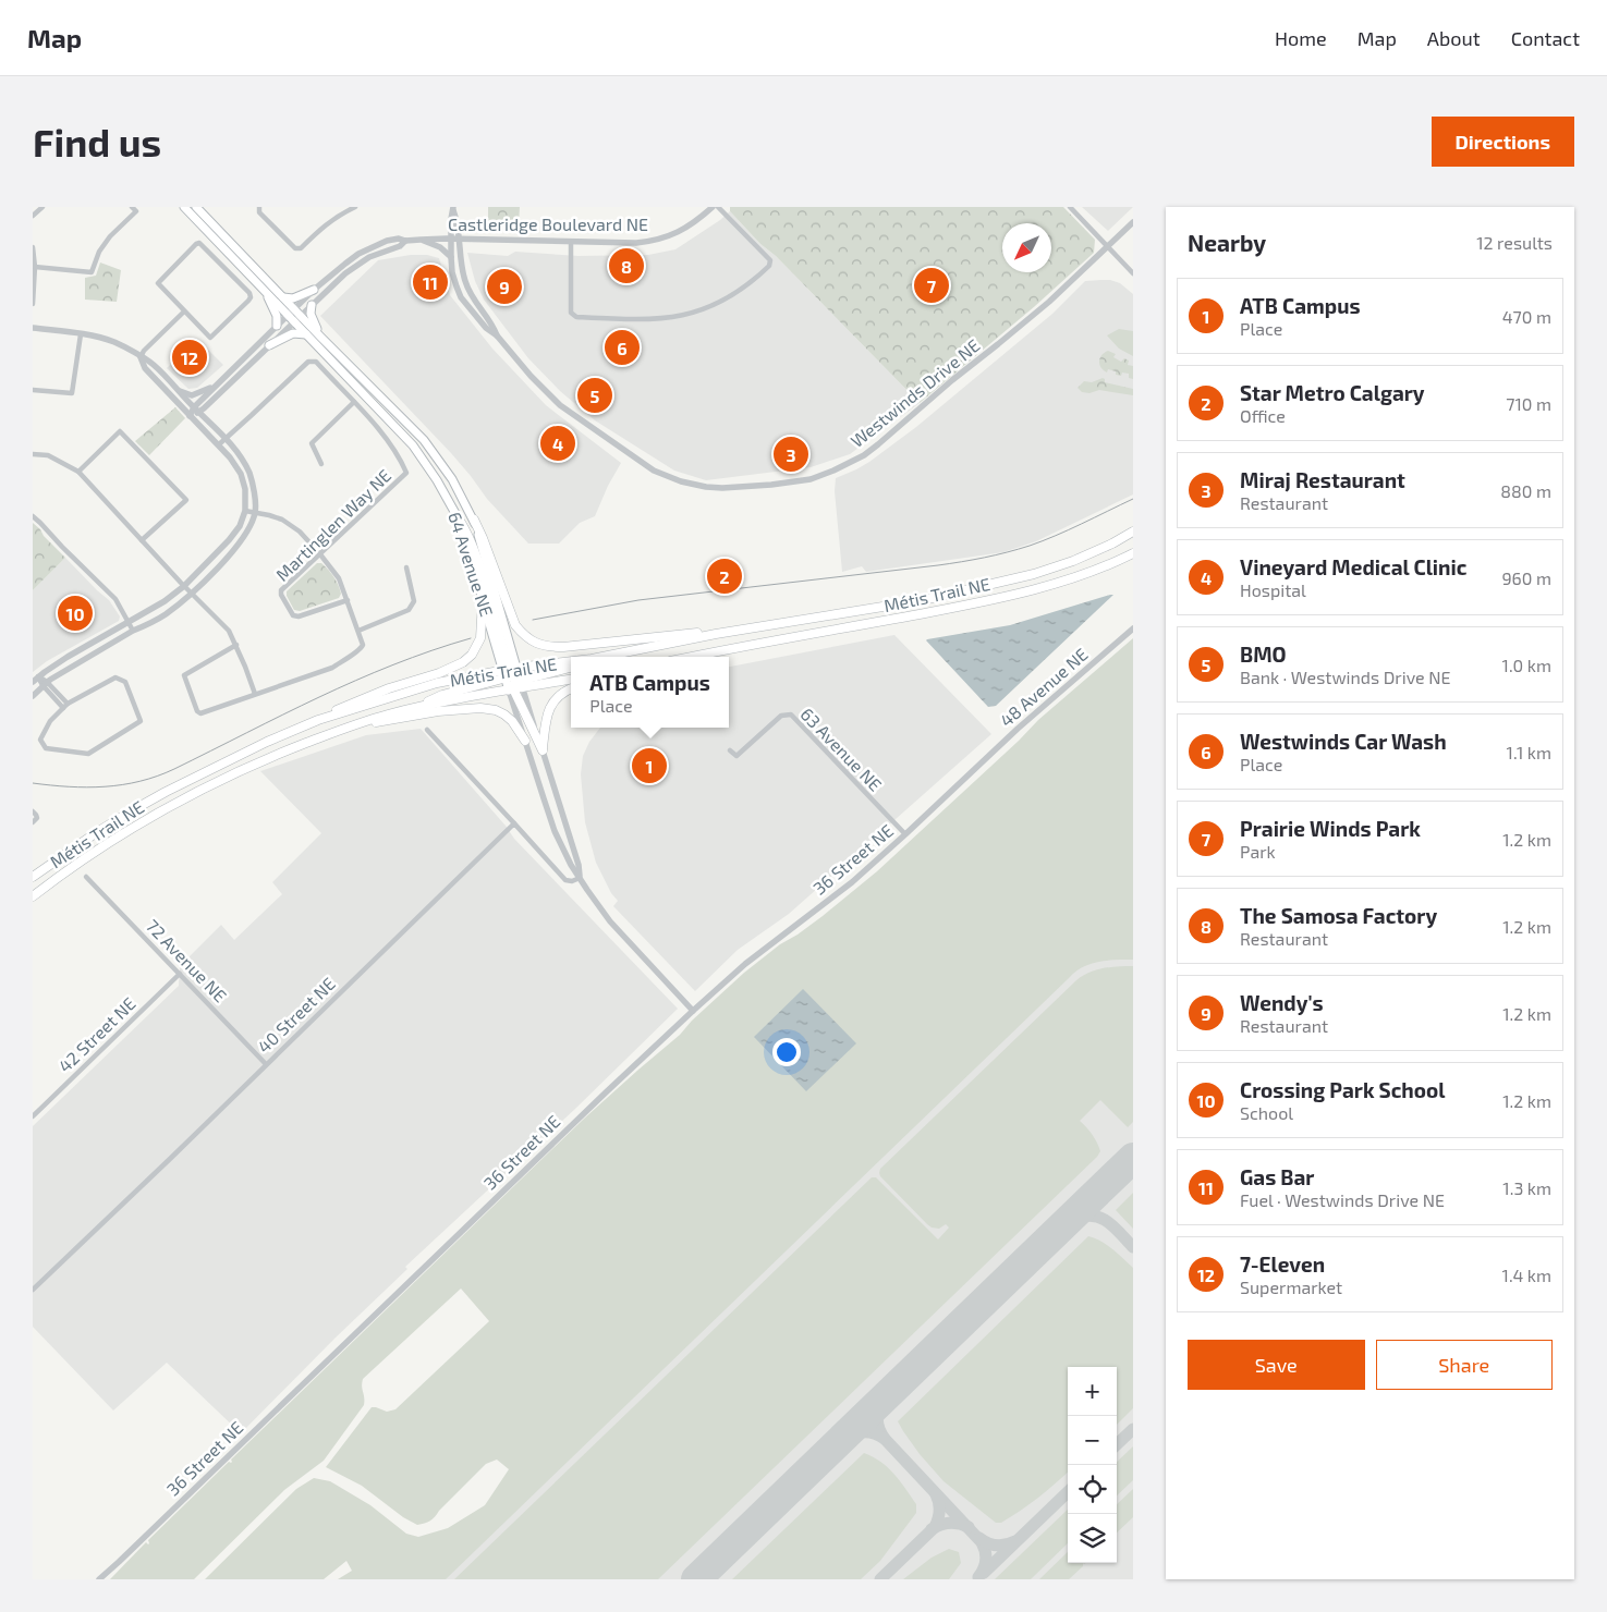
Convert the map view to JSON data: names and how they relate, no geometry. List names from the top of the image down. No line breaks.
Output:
{"streets":{"main road":["64 Avenue NE","Métis Trail NE"],"street":["Castleridge Boulevard NE","Westwinds Drive NE","Martinglen Way NE","48 Avenue NE","63 Avenue NE","36 Street NE","72 Avenue NE","40 Street NE","42 Street NE"]},"crossings":[["Castleridge Boulevard NE","Westwinds Drive NE"],["Castleridge Boulevard NE","64 Avenue NE"],["64 Avenue NE","Métis Trail NE"],["64 Avenue NE","36 Street NE"],["48 Avenue NE","36 Street NE"],["63 Avenue NE","36 Street NE"],["72 Avenue NE","40 Street NE"],["72 Avenue NE","42 Street NE"]],"north":"bottom left","page":{"header":"Map","nav":["Home","Map","About","Contact"],"buttons":["Directions",["Save","Share"]],"title":"Find us","heading":["Nearby","12 results"],"pins":["8","11","7","9","6","12","5","4","3","2","10","1"],"list":[{"mark":"1","name":"ATB Campus","note":"Place","value":"470 m"},{"mark":"2","name":"Star Metro Calgary","note":"Office","value":"710 m"},{"mark":"3","name":"Miraj Restaurant","note":"Restaurant","value":"880 m"},{"mark":"4","name":"Vineyard Medical Clinic","note":"Hospital","value":"960 m"},{"mark":"5","name":"BMO","note":"Bank · Westwinds Drive NE","value":"1.0 km"},{"mark":"6","name":"Westwinds Car Wash","note":"Place","value":"1.1 km"},{"mark":"7","name":"Prairie Winds Park","note":"Park","value":"1.2 km"},{"mark":"8","name":"The Samosa Factory","note":"Restaurant","value":"1.2 km"},{"mark":"9","name":"Wendy's","note":"Restaurant","value":"1.2 km"},{"mark":"10","name":"Crossing Park School","note":"School","value":"1.2 km"},{"mark":"11","name":"Gas Bar","note":"Fuel · Westwinds Drive NE","value":"1.3 km"},{"mark":"12","name":"7-Eleven","note":"Supermarket","value":"1.4 km"}],"popup":["ATB Campus","Place"],"map_buttons":["+","−"]}}
